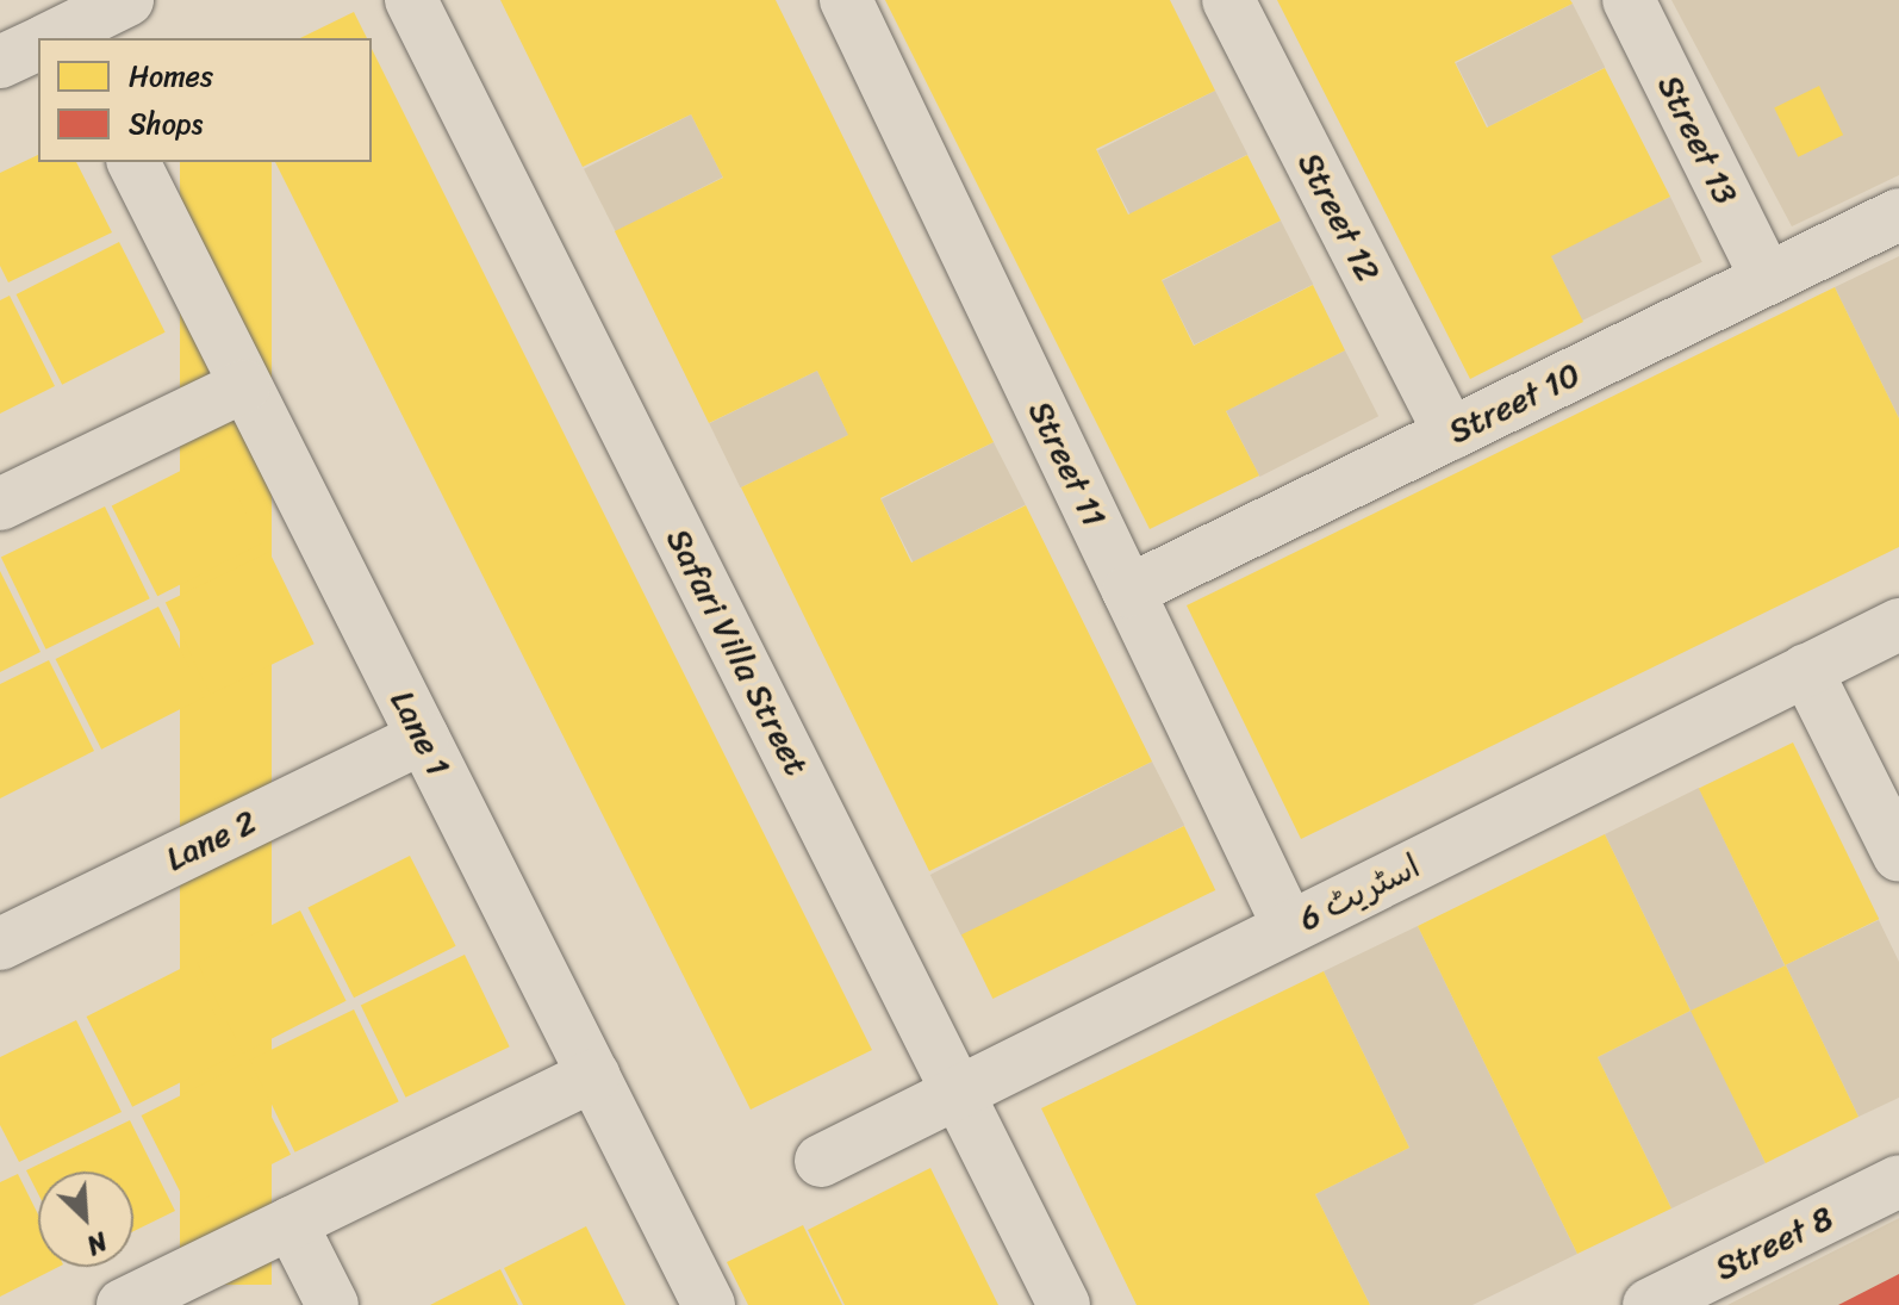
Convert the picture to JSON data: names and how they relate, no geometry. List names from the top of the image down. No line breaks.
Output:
{"streets":{"street":["Street 13","Street 12","Street 10","Street 11","Safari Villa Street","Lane 1","Lane 2","اسٹریٹ 6","Street 8"]},"crossings":[["Street 13","Street 10"],["Street 12","Street 10"],["Street 10","Street 11"],["Street 11","اسٹریٹ 6"],["Safari Villa Street","اسٹریٹ 6"],["Lane 1","Lane 2"]],"legend":["Homes","Shops"],"north":"bottom right"}
